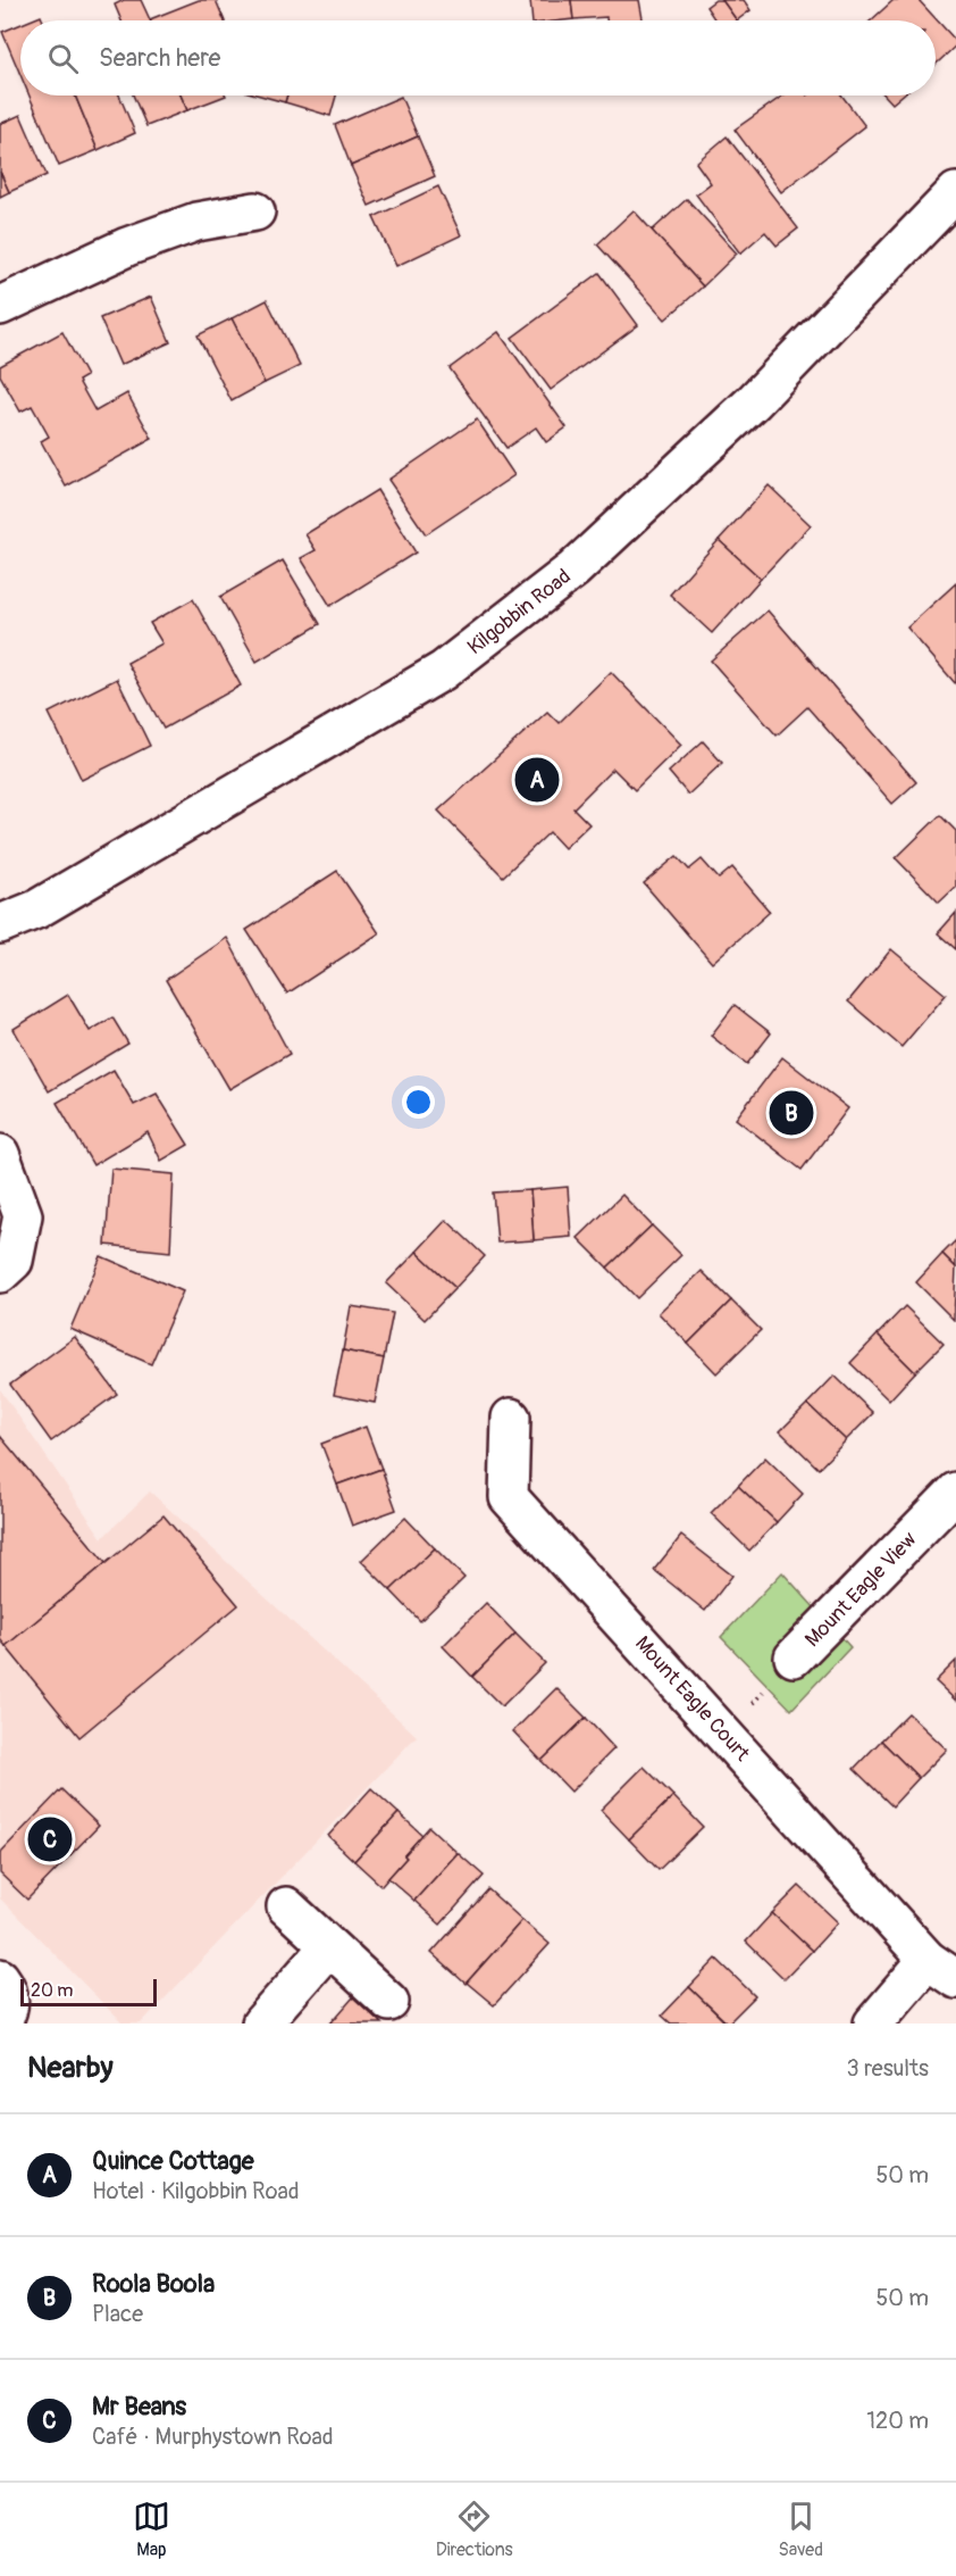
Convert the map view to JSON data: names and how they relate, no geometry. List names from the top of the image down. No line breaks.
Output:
{"streets":{"street":["Kilgobbin Road","Mount Eagle View","Mount Eagle Court"]},"scale_bar":"20 m","page":{"search":"Search here","pins":["A","B","C"],"scale":"20 m","heading":["Nearby","3 results"],"list":[{"mark":"A","name":"Quince Cottage","note":"Hotel · Kilgobbin Road","value":"50 m"},{"mark":"B","name":"Roola Boola","note":"Place","value":"50 m"},{"mark":"C","name":"Mr Beans","note":"Café · Murphystown Road","value":"120 m"}],"nav":["Map","Directions","Saved"]}}
